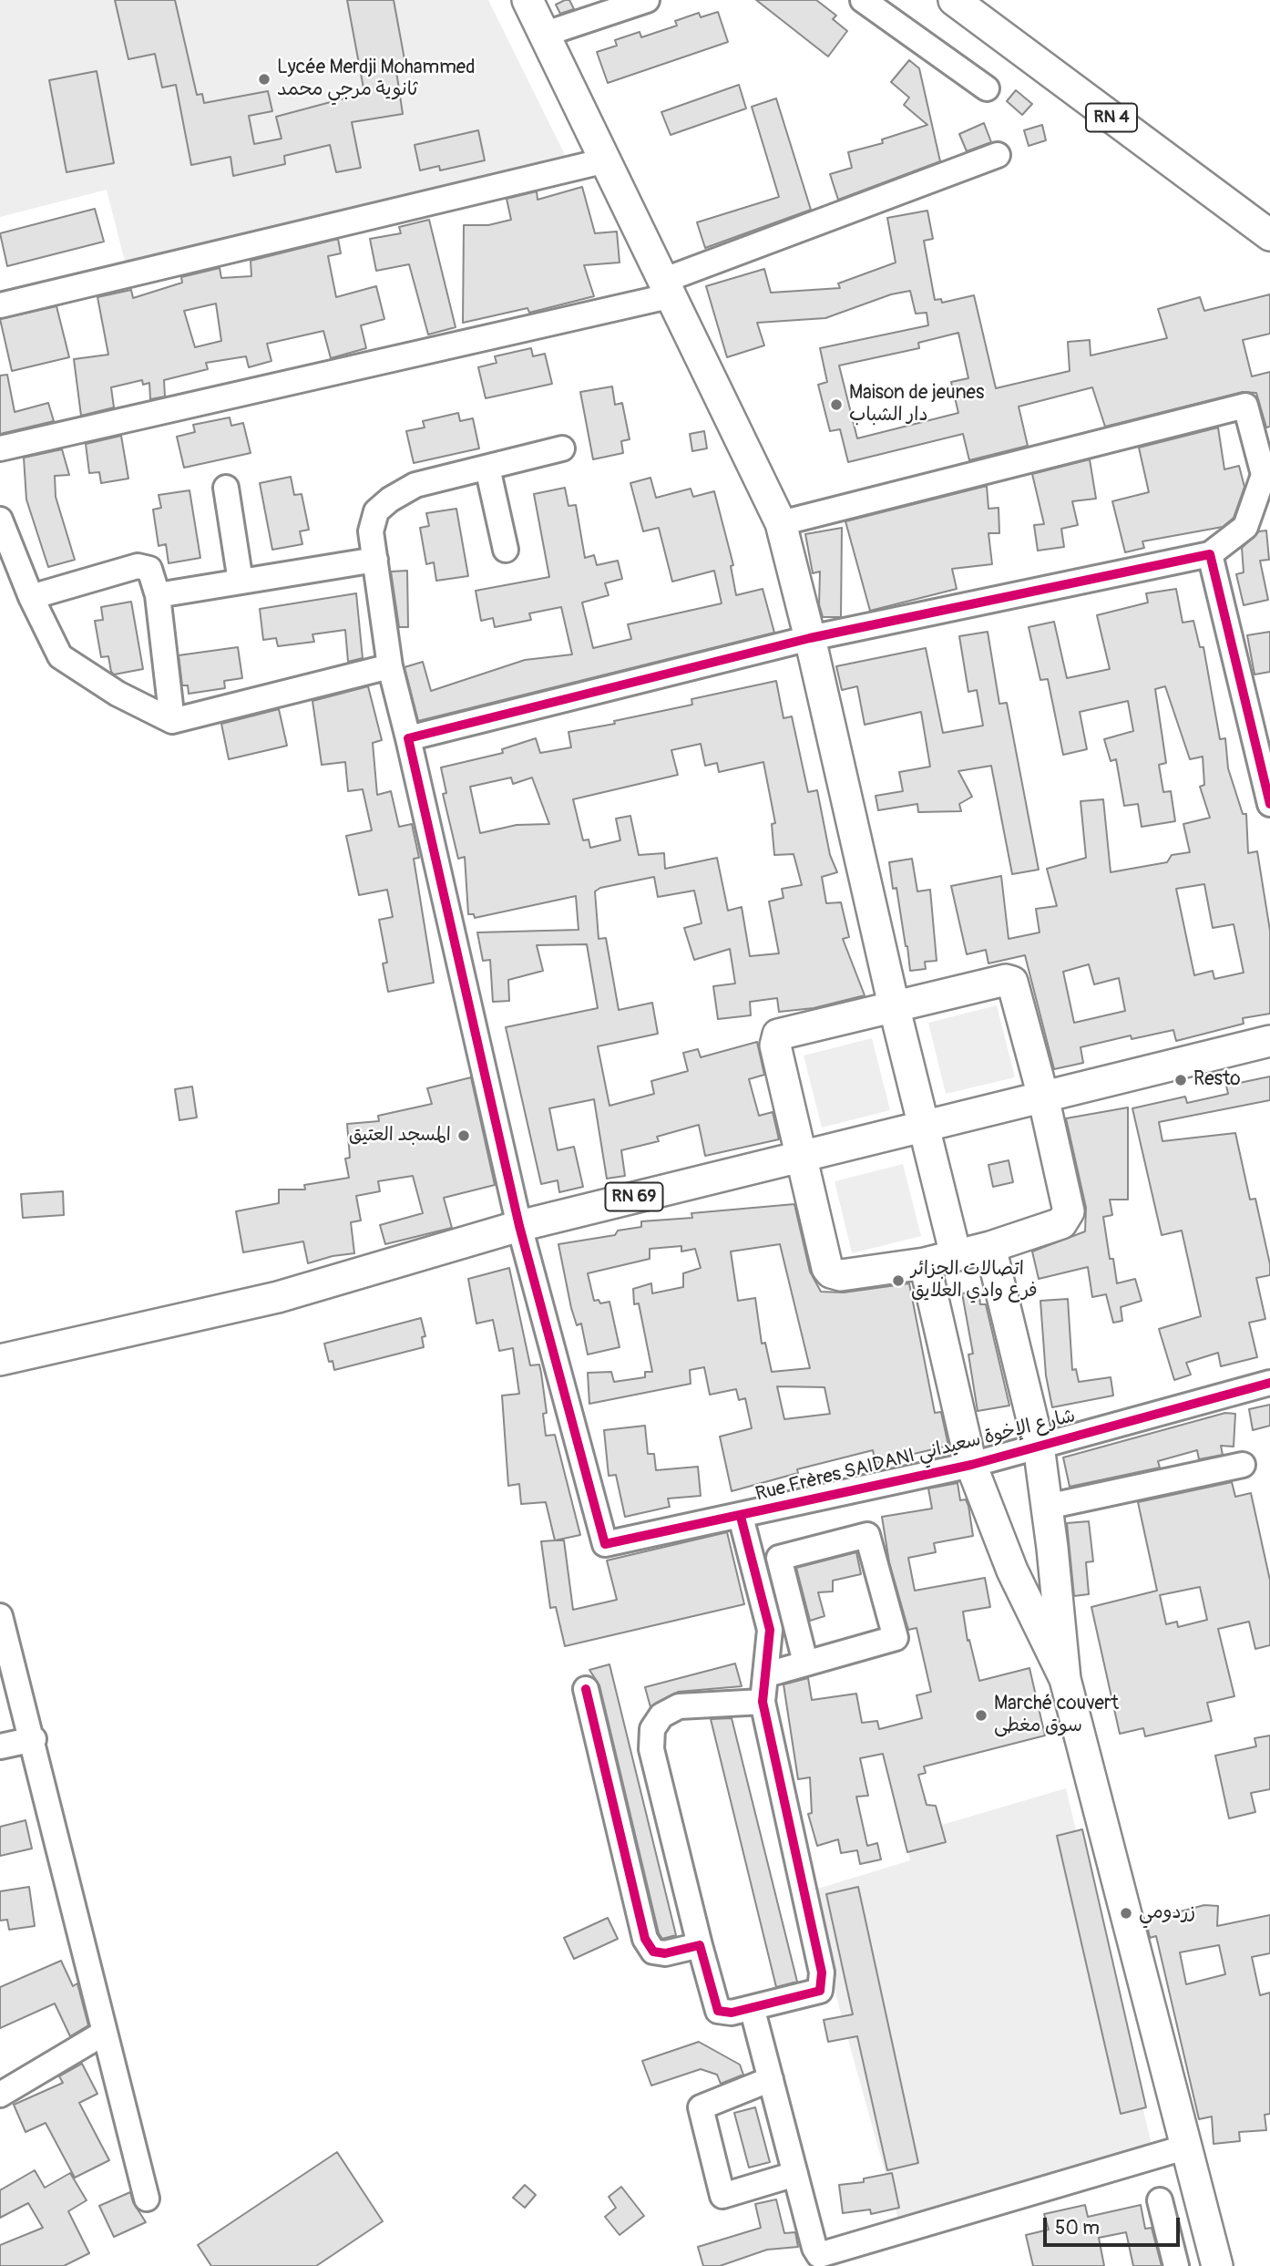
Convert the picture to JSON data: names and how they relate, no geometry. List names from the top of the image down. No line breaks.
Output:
{"streets":{"main road":["RN 4","RN 69"],"street":["Rue Frères SAIDANI شارع الإخوة سعيداني"]},"crossings":[["RN 69","Rue Frères SAIDANI شارع الإخوة سعيداني"]],"places":["Lycée Merdji Mohammed ثانوية مرجي محمد","Maison de jeunes دار الشباب","Resto","المسجد العتيق","اتصالات الجزائر فرع وادي العلايق","Marché couvert سوق مغطى","زردومي"],"scale_bar":"50 m"}
